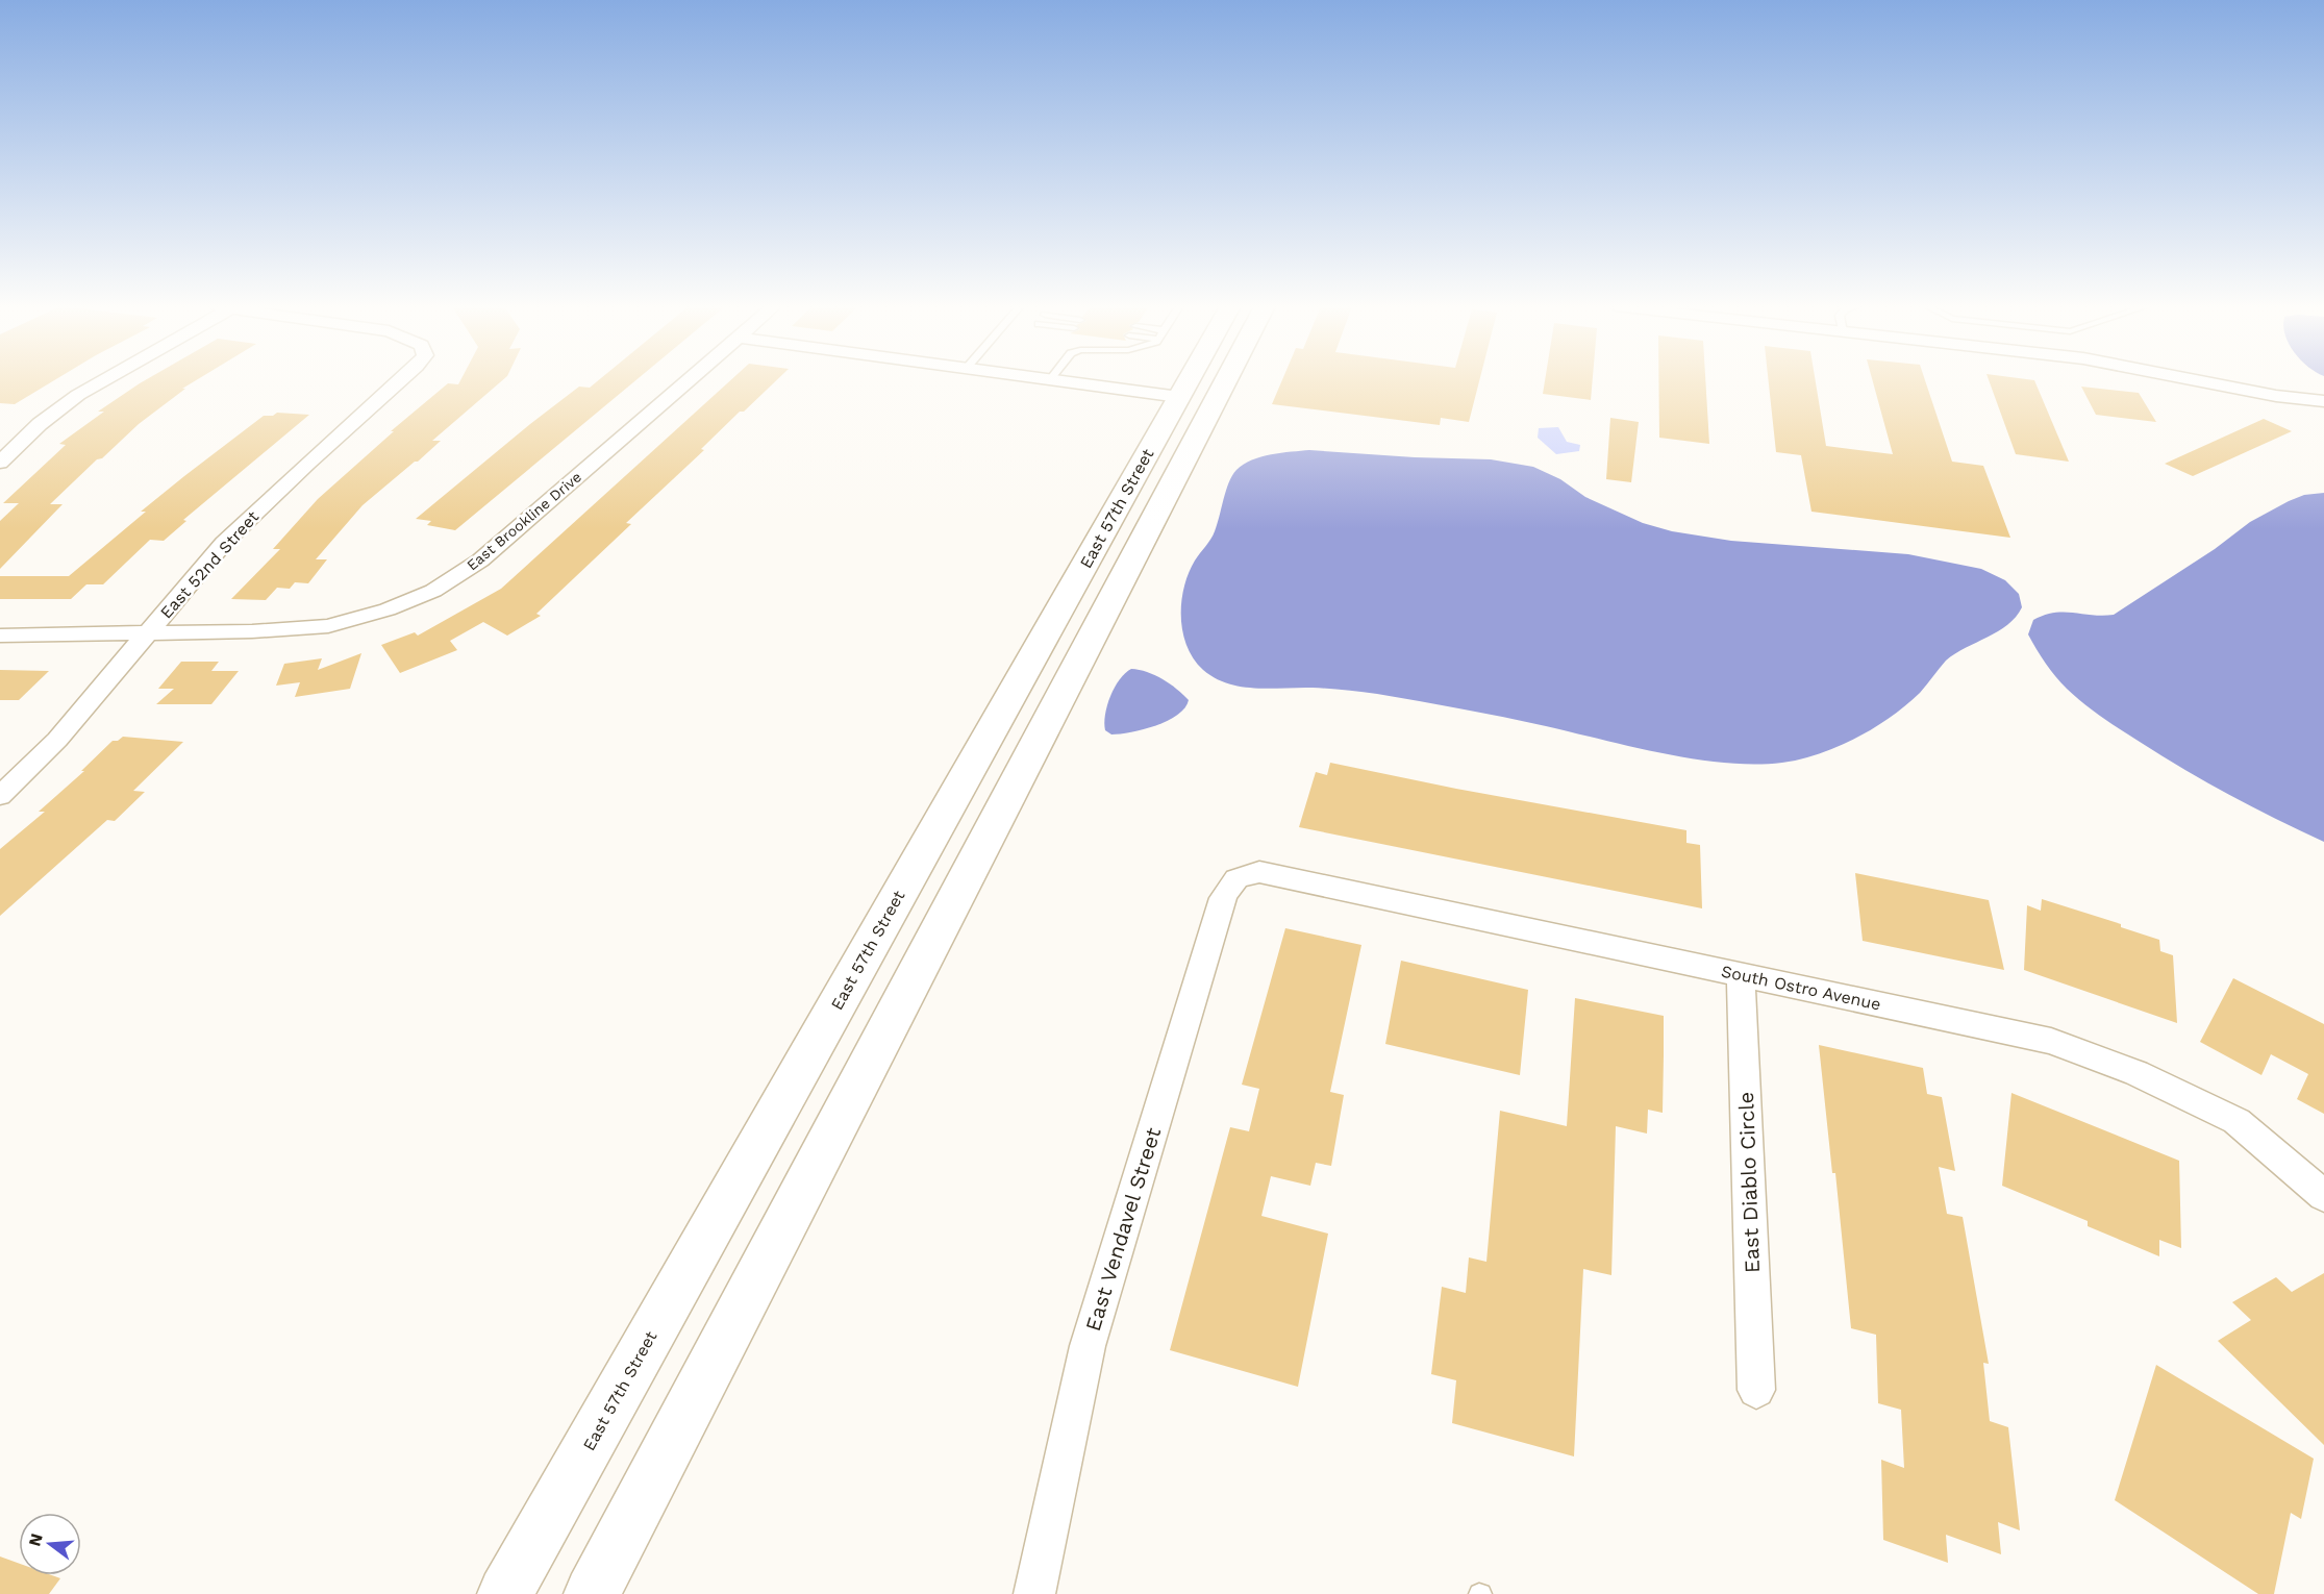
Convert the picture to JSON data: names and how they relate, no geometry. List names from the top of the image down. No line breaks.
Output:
{"streets":{"main road":["East 57th Street"],"street":["East Brookline Drive","East 52nd Street","South Ostro Avenue","East Diablo Circle","East Vendavel Street"]},"crossings":[["East Brookline Drive","East 52nd Street"],["South Ostro Avenue","East Diablo Circle"],["South Ostro Avenue","East Vendavel Street"]],"north":"left"}
